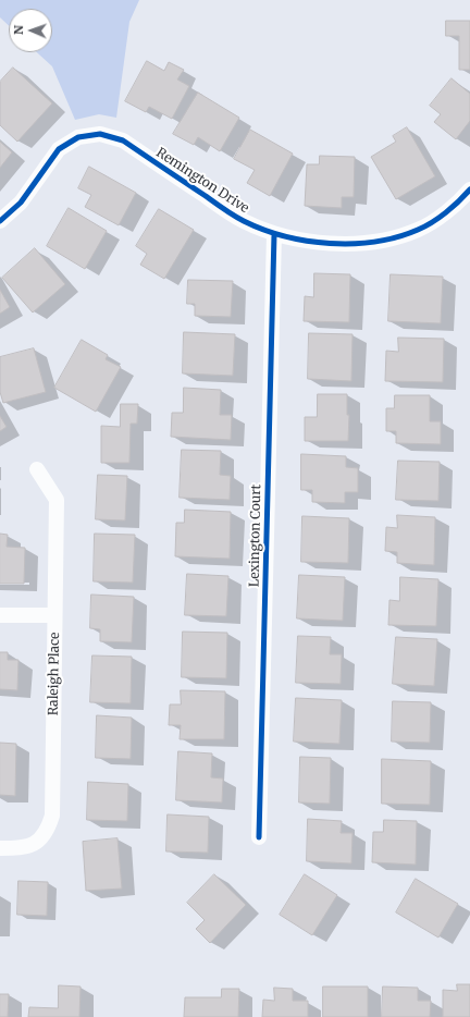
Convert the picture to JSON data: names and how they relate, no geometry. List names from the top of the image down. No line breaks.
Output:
{"streets":{"street":["Remington Drive","Lexington Court","Raleigh Place"]},"crossings":[["Remington Drive","Lexington Court"]],"north":"left"}
